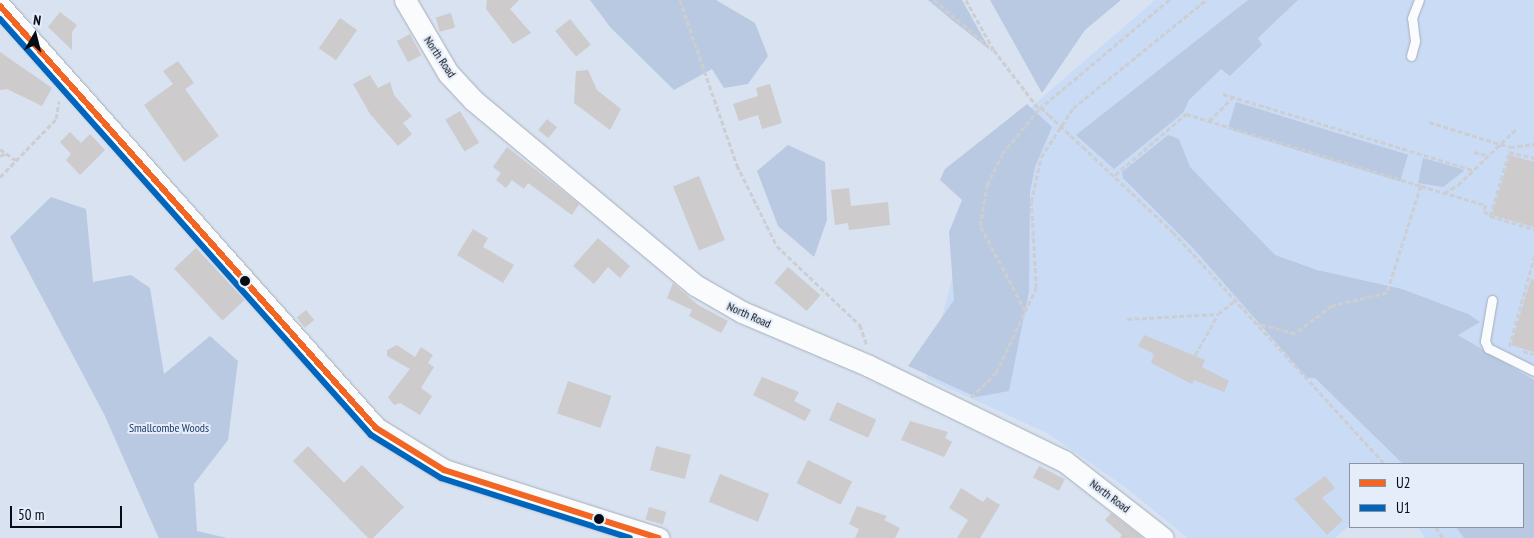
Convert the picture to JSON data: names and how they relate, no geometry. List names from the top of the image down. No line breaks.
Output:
{"streets":{"street":["North Road"]},"parks":["Smallcombe Woods"],"lines":["transit line U2","transit line U1"],"legend":["U2","U1"],"scale_bar":"50 m","north":"top"}
